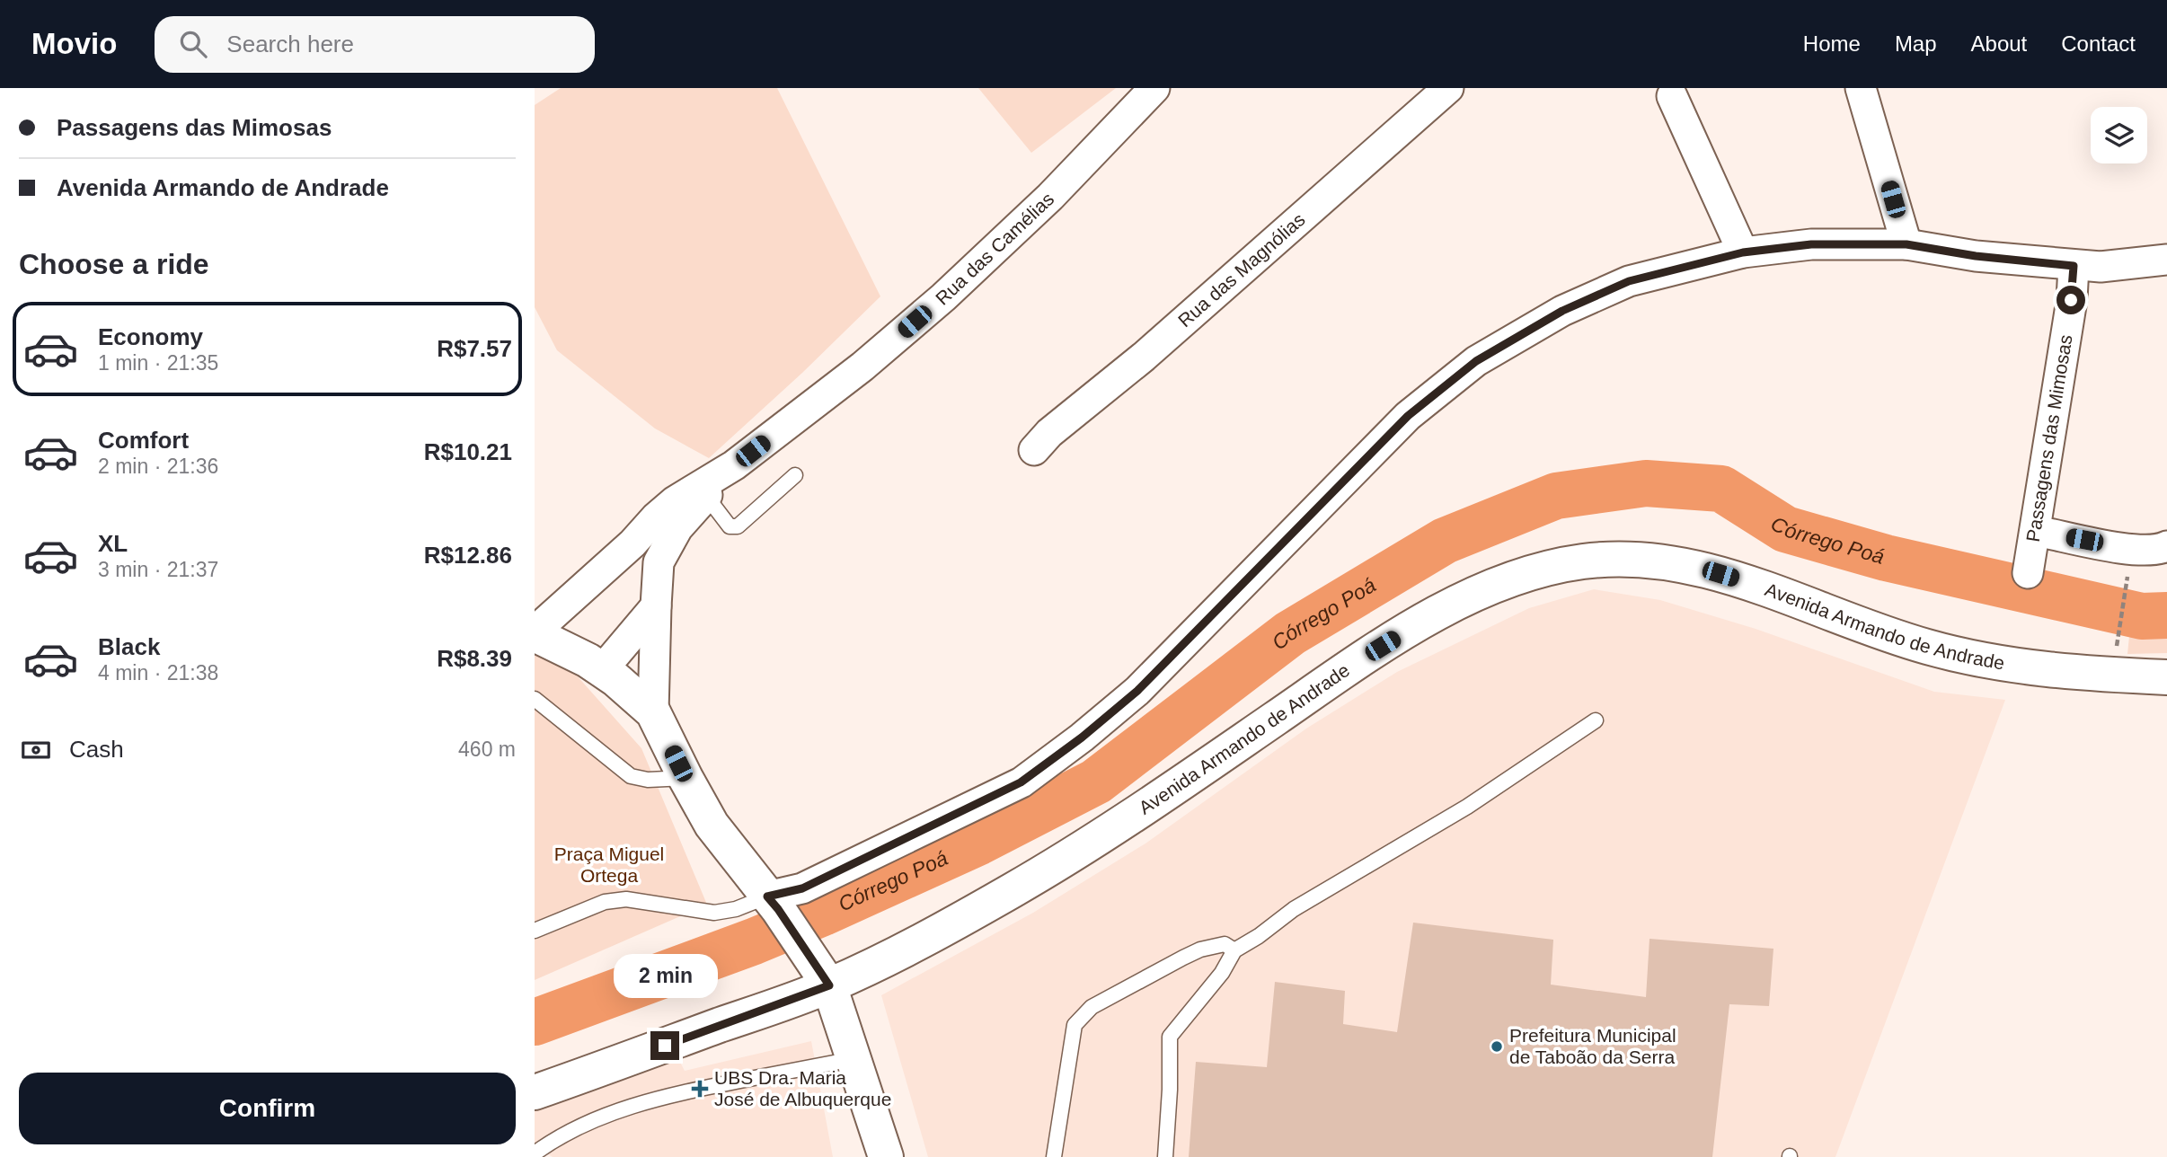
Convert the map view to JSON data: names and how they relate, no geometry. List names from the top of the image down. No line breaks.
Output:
{"streets":{"street":["Rua das Camélias","Rua das Magnólias","Passagens das Mimosas","Avenida Armando de Andrade"]},"water":["Córrego Poá"],"parks":["Praça Miguel Ortega"],"places":{"other":["Prefeitura Municipal de Taboão da Serra"],"health":["UBS Dra. Maria José de Albuquerque"]},"page":{"header":"Movio","search":"Search here","nav":["Home","Map","About","Contact"],"banner":["Passagens das Mimosas","Avenida Armando de Andrade"],"heading":"Choose a ride","list":[{"name":"Economy","note":"1 min · 21:35","value":"R$7.57"},{"name":"Comfort","note":"2 min · 21:36","value":"R$10.21"},{"name":"XL","note":"3 min · 21:37","value":"R$12.86"},{"name":"Black","note":"4 min · 21:38","value":"R$8.39"}],"pay":["Cash","460 m"],"bubble":"2 min","buttons":"Confirm"}}
